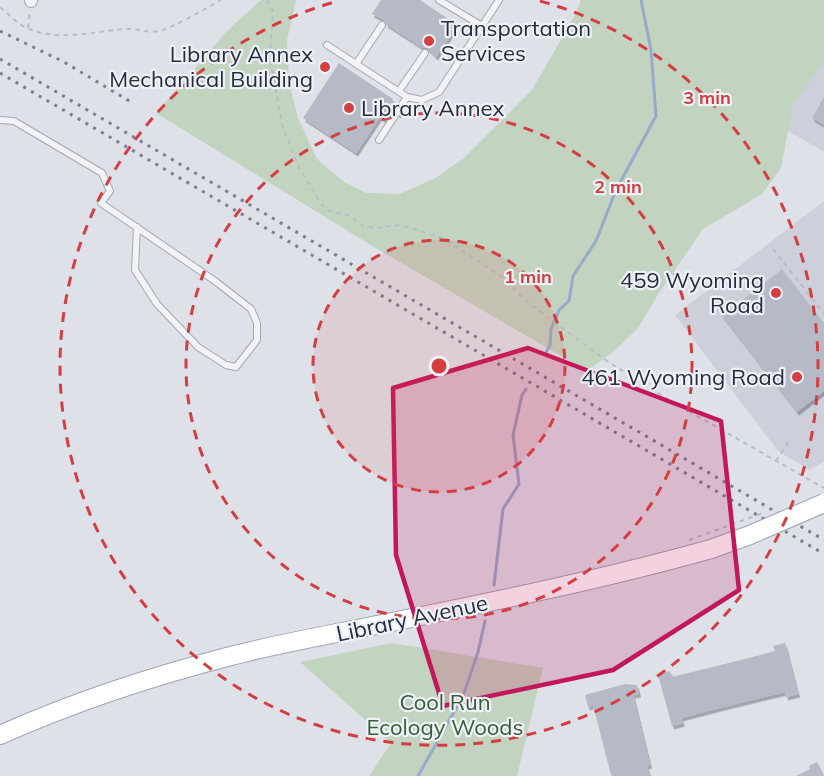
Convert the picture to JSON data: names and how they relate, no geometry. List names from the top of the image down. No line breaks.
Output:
{"streets":{"main road":["Library Avenue"]},"parks":["Cool Run Ecology Woods"],"places":["Transportation Services","Library Annex Mechanical Building","Library Annex","459 Wyoming Road","461 Wyoming Road"],"rings":["3 min","2 min","1 min"]}
